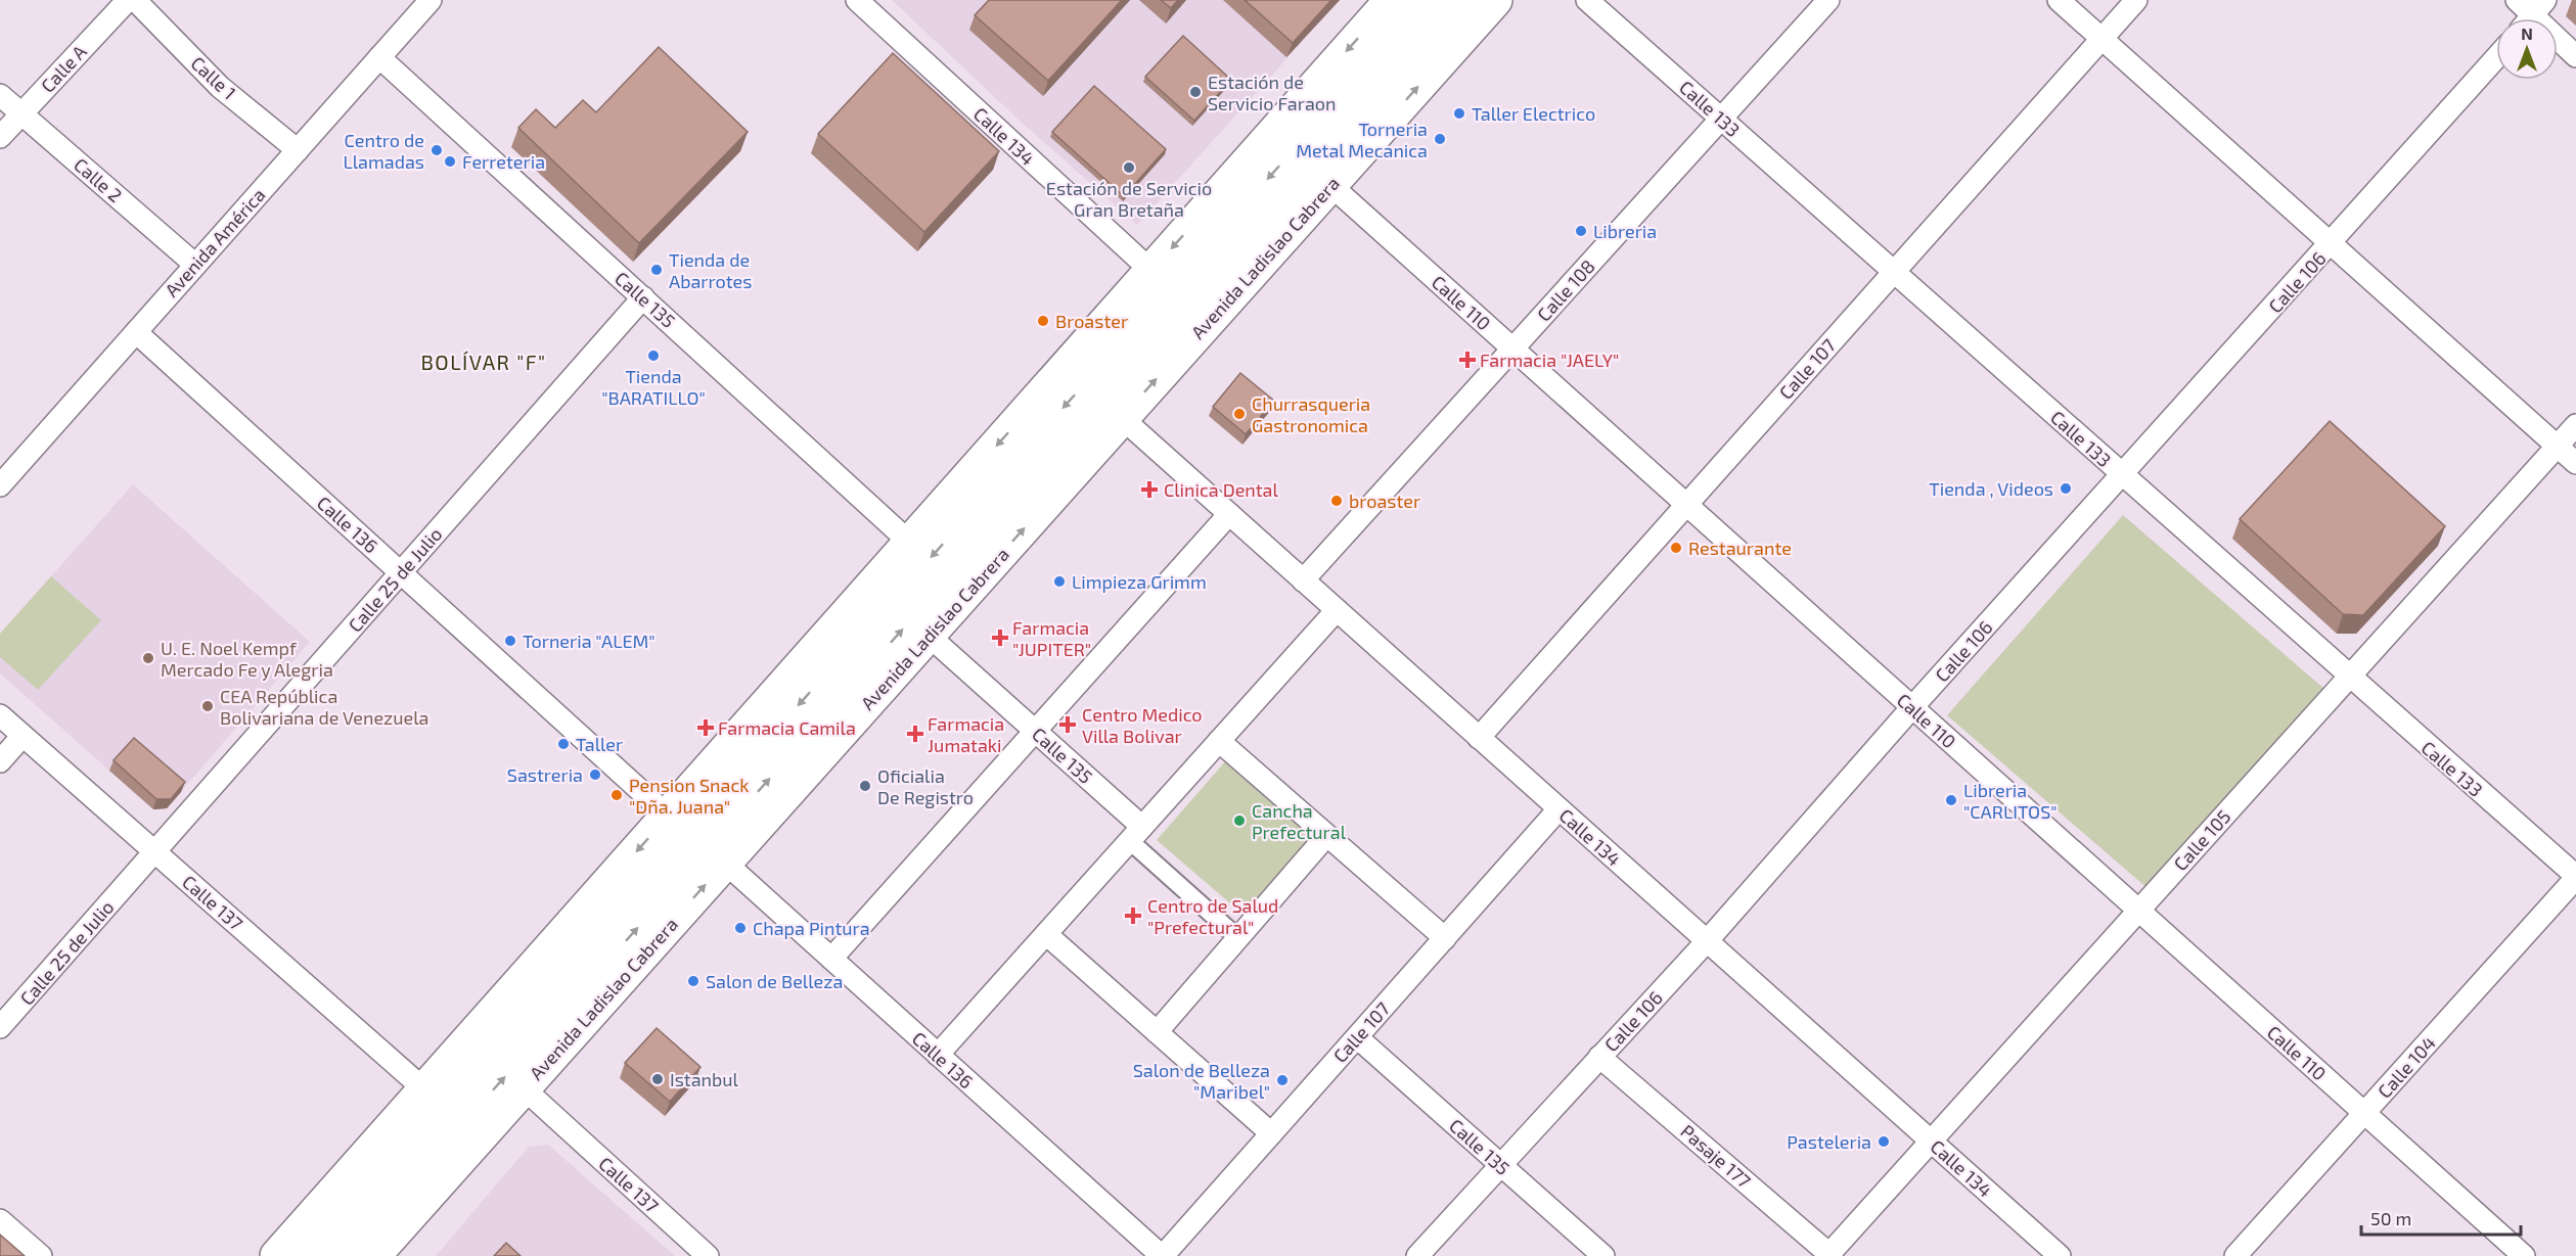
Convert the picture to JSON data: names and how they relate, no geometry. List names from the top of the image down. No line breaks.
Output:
{"streets":{"main road":["Avenida Ladislao Cabrera"],"street":["Calle A","Calle 1","Calle 133","Calle 134","Calle 2","Avenida América","Calle 106","Calle 108","Calle 135","Calle 110","Calle 107","Calle 136","Calle 25 de Julio","Calle 105","Calle 137","Calle 104","Pasaje 177"]},"crossings":[["Calle A","Calle 2"],["Calle 1","Avenida América"],["Calle 133","Calle 106"],["Calle 133","Calle 108"],["Calle 133","Calle 107"],["Calle 133","Calle 105"],["Calle 133","Calle 104"],["Calle 134","Avenida Ladislao Cabrera"],["Calle 134","Calle 106"],["Calle 134","Calle 108"],["Calle 134","Calle 107"],["Calle 134","Calle 105"],["Calle 2","Avenida América"],["Avenida América","Calle 135"],["Avenida América","Calle 136"],["Avenida Ladislao Cabrera","Calle 135"],["Avenida Ladislao Cabrera","Calle 110"],["Avenida Ladislao Cabrera","Calle 136"],["Avenida Ladislao Cabrera","Calle 137"],["Calle 106","Calle 135"],["Calle 106","Calle 110"],["Calle 106","Pasaje 177"],["Calle 108","Calle 110"],["Calle 135","Calle 107"],["Calle 135","Calle 25 de Julio"],["Calle 110","Calle 107"],["Calle 110","Calle 105"],["Calle 110","Calle 104"],["Calle 107","Calle 136"],["Calle 136","Calle 25 de Julio"],["Calle 25 de Julio","Calle 137"],["Calle 105","Pasaje 177"]],"districts":["BOLÍVAR \"F\""],"places":{"other":["Estación de Servicio Faraon","Taller Electrico","Torneria Metal Mecanica","Centro de Llamadas","Ferreteria","Estación de Servicio Gran Bretaña","Libreria","Tienda de Abarrotes","Broaster","Tienda \"BARATILLO\"","Churrasqueria Gastronomica","Tienda , Videos","broaster","Restaurante","Limpieza Grimm","Torneria \"ALEM\"","U. E. Noel Kempf Mercado Fe y Alegria","CEA República Bolivariana de Venezuela","Taller","Sastreria","Oficialia De Registro","Pension Snack \"Dña. Juana\"","Libreria \"CARLITOS\"","Cancha Prefectural","Chapa Pintura","Salon de Belleza","Istanbul","Salon de Belleza \"Maribel\"","Pasteleria"],"health":["Farmacia \"JAELY\"","Clinica Dental","Farmacia \"JUPITER\"","Centro Medico Villa Bolivar","Farmacia Camila","Farmacia Jumataki","Centro de Salud \"Prefectural\""]},"scale_bar":"50 m","north":"top"}
